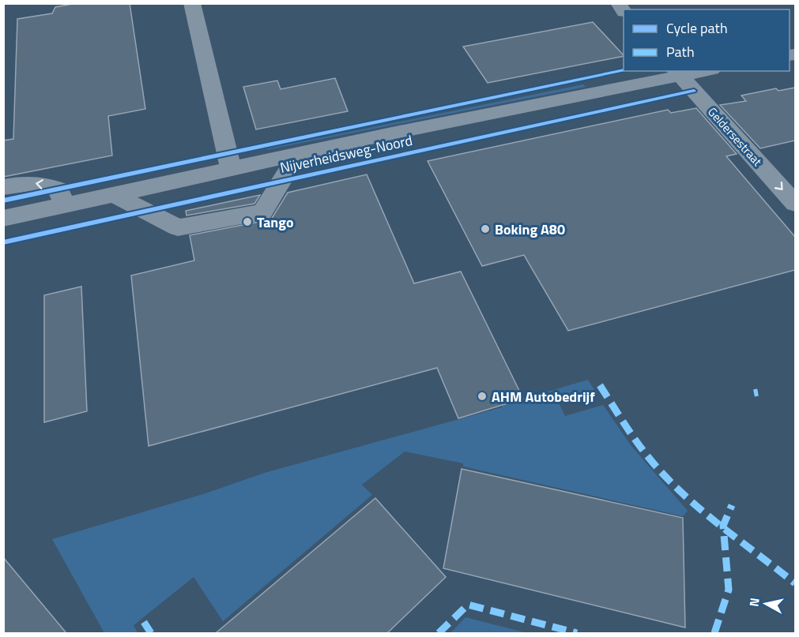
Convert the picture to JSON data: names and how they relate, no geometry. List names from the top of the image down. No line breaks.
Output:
{"streets":{"street":["Geldersestraat","Nijverheidsweg-Noord"]},"crossings":[["Geldersestraat","Nijverheidsweg-Noord"]],"one_way":["Geldersestraat"],"places":["Tango","Boking A80","AHM Autobedrijf"],"legend":["Cycle path","Path"],"north":"left"}
